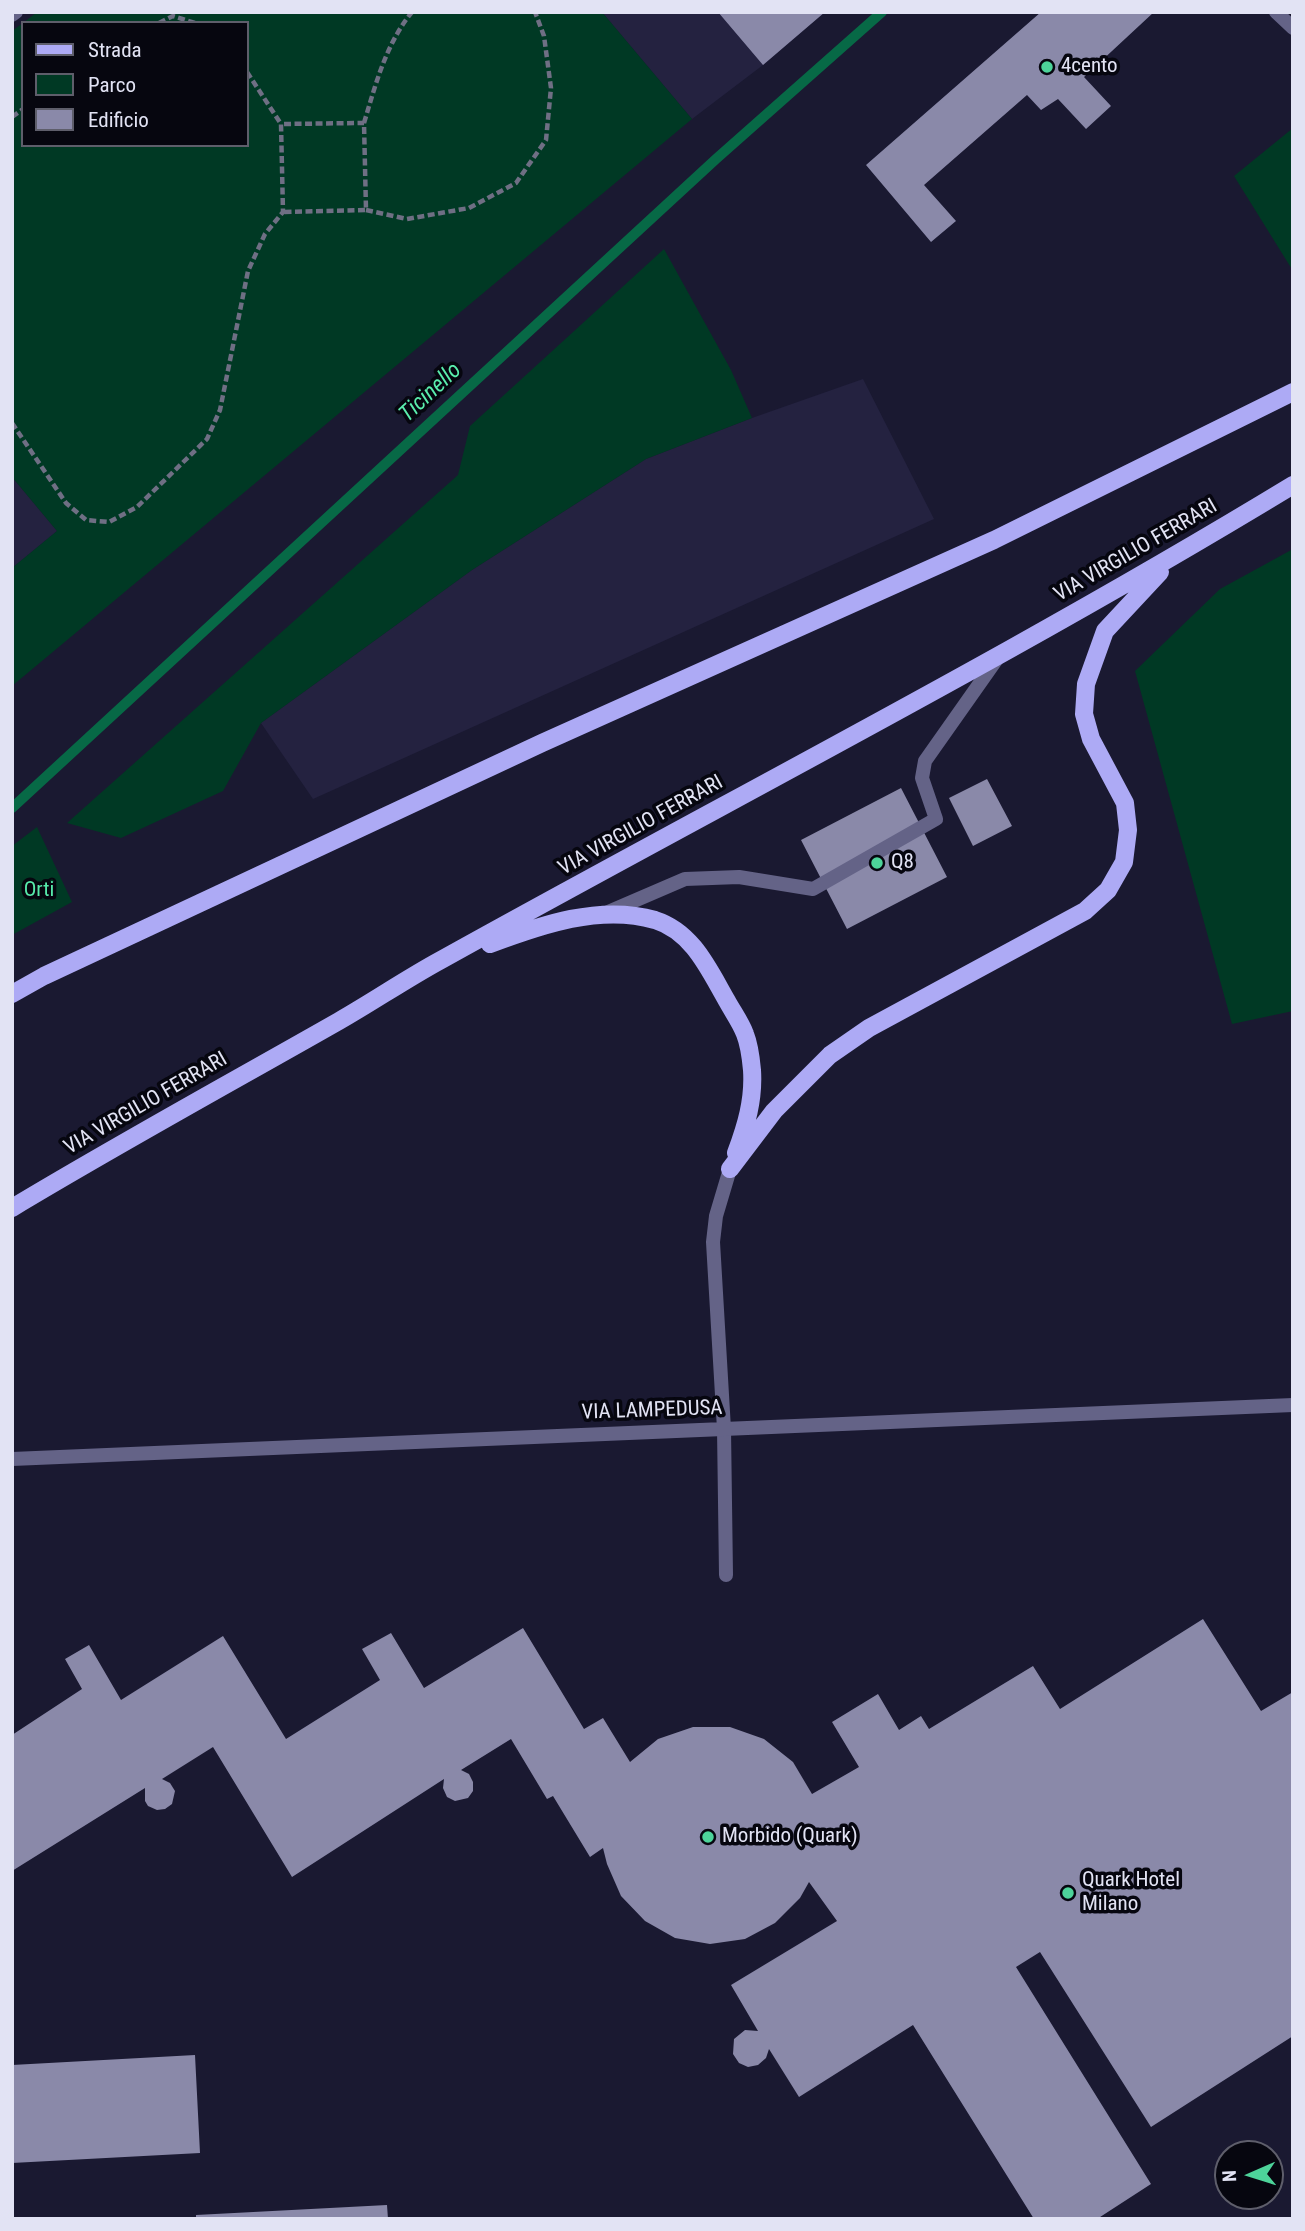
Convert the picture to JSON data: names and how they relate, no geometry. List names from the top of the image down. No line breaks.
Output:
{"streets":{"main road":["VIA VIRGILIO FERRARI"],"street":["VIA LAMPEDUSA"]},"water":["Ticinello"],"parks":["Orti"],"places":["4cento","Q8","Morbido (Quark)","Quark Hotel Milano"],"legend":["Strada","Parco","Edificio"],"north":"left"}
